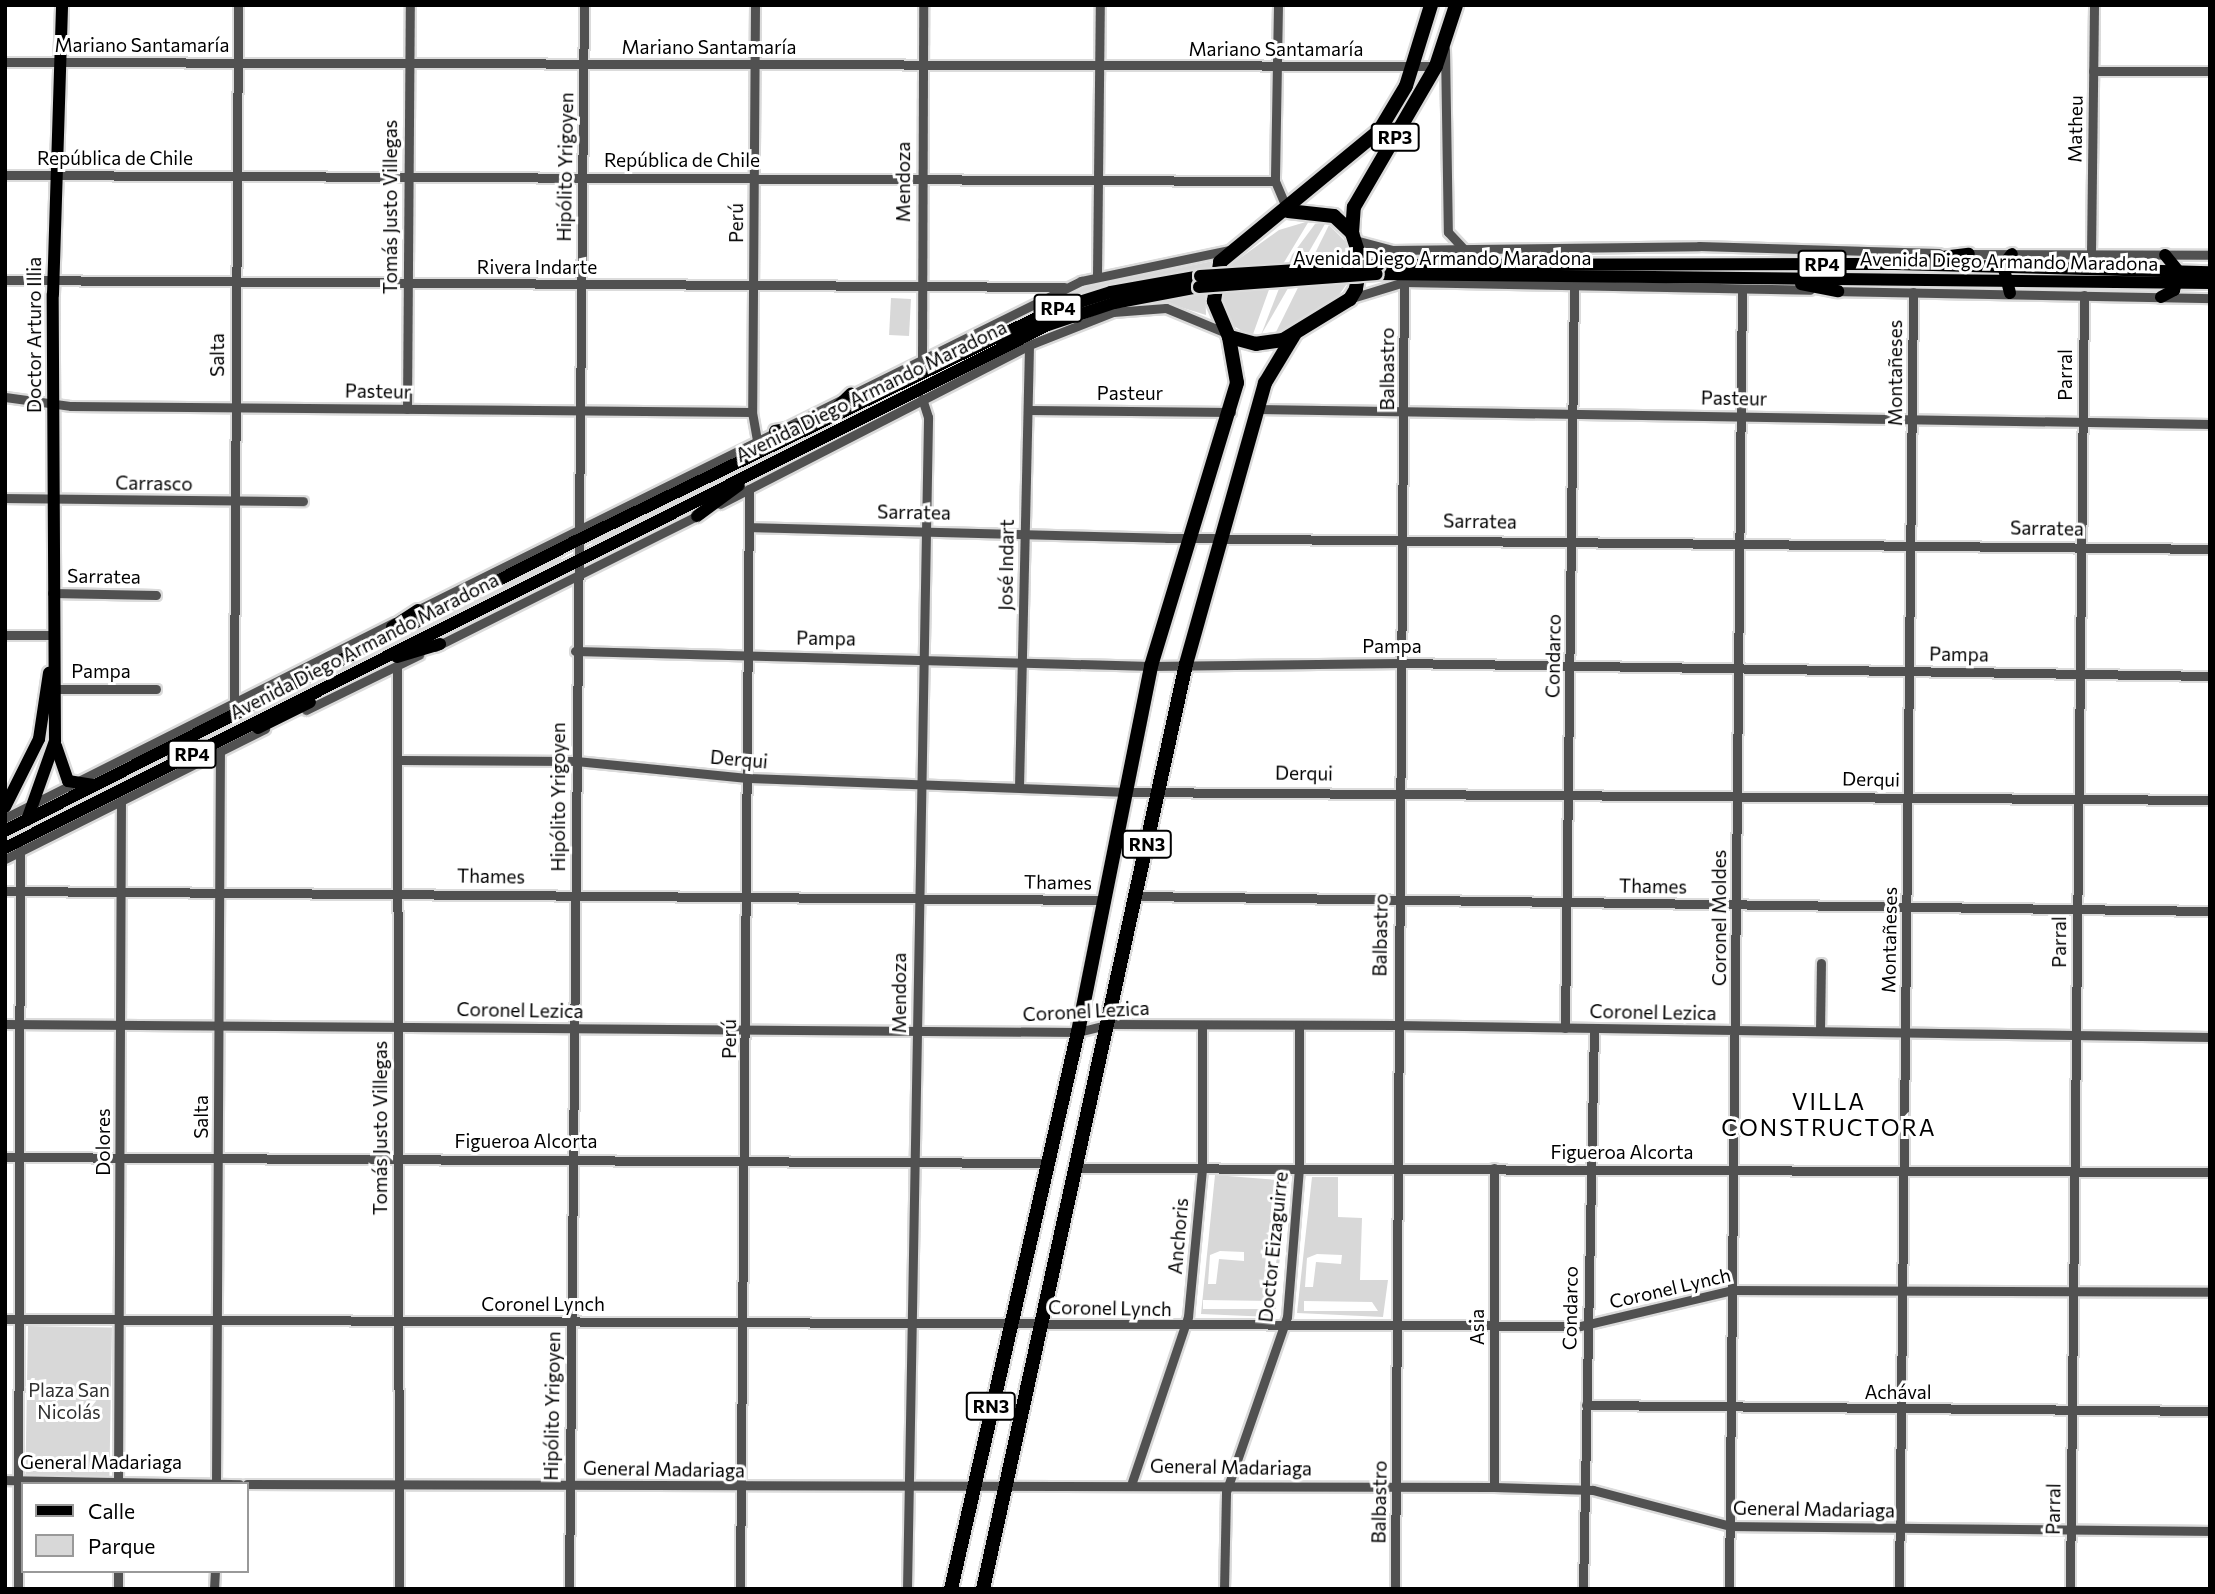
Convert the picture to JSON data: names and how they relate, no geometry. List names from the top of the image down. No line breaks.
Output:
{"streets":{"highway":["RP3","RN3"],"main road":["Avenida Diego Armando Maradona","RP4","Doctor Arturo Illia"],"street":["Mariano Santamaría","Matheu","República de Chile","Hipólito Yrigoyen","Mendoza","Tomás Justo Villegas","Perú","Rivera Indarte","Salta","Balbastro","Montañeses","Parral","Pasteur","Carrasco","Sarratea","José Indart","Pampa","Condarco","Derqui","Thames","Coronel Moldes","Coronel Lezica","Figueroa Alcorta","Dolores","Anchoris","Doctor Eizaguirre","Coronel Lynch","Asia","Achával","General Madariaga"]},"crossings":[["Mariano Santamaría","RP3"],["Mariano Santamaría","Hipólito Yrigoyen"],["Mariano Santamaría","Mendoza"],["Mariano Santamaría","Tomás Justo Villegas"],["Mariano Santamaría","Perú"],["Mariano Santamaría","Doctor Arturo Illia"],["Mariano Santamaría","Salta"],["Matheu","Avenida Diego Armando Maradona"],["RP3","Avenida Diego Armando Maradona"],["RP3","RN3"],["República de Chile","Hipólito Yrigoyen"],["República de Chile","Mendoza"],["República de Chile","Tomás Justo Villegas"],["República de Chile","Perú"],["República de Chile","Doctor Arturo Illia"],["República de Chile","Salta"],["Hipólito Yrigoyen","Avenida Diego Armando Maradona"],["Hipólito Yrigoyen","Rivera Indarte"],["Hipólito Yrigoyen","Pasteur"],["Hipólito Yrigoyen","Pampa"],["Hipólito Yrigoyen","Derqui"],["Hipólito Yrigoyen","Thames"],["Hipólito Yrigoyen","Coronel Lezica"],["Hipólito Yrigoyen","Figueroa Alcorta"],["Hipólito Yrigoyen","Coronel Lynch"],["Hipólito Yrigoyen","General Madariaga"],["Mendoza","Avenida Diego Armando Maradona"],["Mendoza","Rivera Indarte"],["Mendoza","Sarratea"],["Mendoza","Pampa"],["Mendoza","Derqui"],["Mendoza","Thames"],["Mendoza","Coronel Lezica"],["Mendoza","Figueroa Alcorta"],["Mendoza","Coronel Lynch"],["Mendoza","General Madariaga"],["Tomás Justo Villegas","Avenida Diego Armando Maradona"],["Tomás Justo Villegas","Rivera Indarte"],["Tomás Justo Villegas","Pasteur"],["Tomás Justo Villegas","Derqui"],["Tomás Justo Villegas","Thames"],["Tomás Justo Villegas","Coronel Lezica"],["Tomás Justo Villegas","Figueroa Alcorta"],["Tomás Justo Villegas","Coronel Lynch"],["Tomás Justo Villegas","General Madariaga"],["Perú","Avenida Diego Armando Maradona"],["Perú","Rivera Indarte"],["Perú","Pasteur"],["Perú","Sarratea"],["Perú","Pampa"],["Perú","Derqui"],["Perú","Thames"],["Perú","Coronel Lezica"],["Perú","Figueroa Alcorta"],["Perú","Coronel Lynch"],["Perú","General Madariaga"],["Avenida Diego Armando Maradona","Rivera Indarte"],["Avenida Diego Armando Maradona","Doctor Arturo Illia"],["Avenida Diego Armando Maradona","Salta"],["Avenida Diego Armando Maradona","Balbastro"],["Avenida Diego Armando Maradona","Montañeses"],["Avenida Diego Armando Maradona","Parral"],["Avenida Diego Armando Maradona","José Indart"],["Avenida Diego Armando Maradona","Condarco"],["Avenida Diego Armando Maradona","RN3"],["Avenida Diego Armando Maradona","Coronel Moldes"],["Avenida Diego Armando Maradona","Dolores"],["Rivera Indarte","Doctor Arturo Illia"],["Rivera Indarte","Salta"],["Doctor Arturo Illia","Pasteur"],["Doctor Arturo Illia","Carrasco"],["Doctor Arturo Illia","Sarratea"],["Doctor Arturo Illia","Pampa"],["Doctor Arturo Illia","Thames"],["Doctor Arturo Illia","Coronel Lezica"],["Doctor Arturo Illia","Figueroa Alcorta"],["Doctor Arturo Illia","Coronel Lynch"],["Doctor Arturo Illia","General Madariaga"],["Salta","Pasteur"],["Salta","Carrasco"],["Salta","Thames"],["Salta","Coronel Lezica"],["Salta","Figueroa Alcorta"],["Salta","Coronel Lynch"],["Salta","General Madariaga"],["Balbastro","Pasteur"],["Balbastro","Sarratea"],["Balbastro","Pampa"],["Balbastro","Derqui"],["Balbastro","Thames"],["Balbastro","Coronel Lezica"],["Balbastro","Figueroa Alcorta"],["Balbastro","Coronel Lynch"],["Balbastro","General Madariaga"],["Montañeses","Pasteur"],["Montañeses","Sarratea"],["Montañeses","Pampa"],["Montañeses","Derqui"],["Montañeses","Thames"],["Montañeses","Coronel Lezica"],["Montañeses","Figueroa Alcorta"],["Montañeses","Coronel Lynch"],["Montañeses","Achával"],["Montañeses","General Madariaga"],["Parral","Pasteur"],["Parral","Sarratea"],["Parral","Pampa"],["Parral","Derqui"],["Parral","Thames"],["Parral","Coronel Lezica"],["Parral","Figueroa Alcorta"],["Parral","Coronel Lynch"],["Parral","Achával"],["Parral","General Madariaga"],["Pasteur","José Indart"],["Pasteur","Condarco"],["Pasteur","RN3"],["Pasteur","Coronel Moldes"],["Sarratea","José Indart"],["Sarratea","Condarco"],["Sarratea","RN3"],["Sarratea","Coronel Moldes"],["José Indart","Pampa"],["José Indart","Derqui"],["Pampa","Condarco"],["Pampa","RN3"],["Pampa","Coronel Moldes"],["Condarco","Derqui"],["Condarco","Thames"],["Condarco","Coronel Lezica"],["Condarco","Figueroa Alcorta"],["Condarco","Coronel Lynch"],["Condarco","Achával"],["Condarco","General Madariaga"],["Derqui","RN3"],["Derqui","Coronel Moldes"],["RN3","Thames"],["RN3","Coronel Lezica"],["RN3","Figueroa Alcorta"],["RN3","Coronel Lynch"],["RN3","General Madariaga"],["Thames","Coronel Moldes"],["Thames","Dolores"],["Coronel Moldes","Coronel Lezica"],["Coronel Moldes","Figueroa Alcorta"],["Coronel Moldes","Coronel Lynch"],["Coronel Moldes","Achával"],["Coronel Moldes","General Madariaga"],["Coronel Lezica","Dolores"],["Coronel Lezica","Anchoris"],["Coronel Lezica","Doctor Eizaguirre"],["Figueroa Alcorta","Dolores"],["Figueroa Alcorta","Anchoris"],["Figueroa Alcorta","Doctor Eizaguirre"],["Figueroa Alcorta","Asia"],["Dolores","Coronel Lynch"],["Dolores","General Madariaga"],["Anchoris","Coronel Lynch"],["Anchoris","General Madariaga"],["Doctor Eizaguirre","Coronel Lynch"],["Doctor Eizaguirre","General Madariaga"],["Coronel Lynch","Asia"],["Asia","General Madariaga"]],"districts":["VILLA CONSTRUCTORA"],"parks":["Plaza San Nicolás"],"legend":["Calle","Parque"]}
